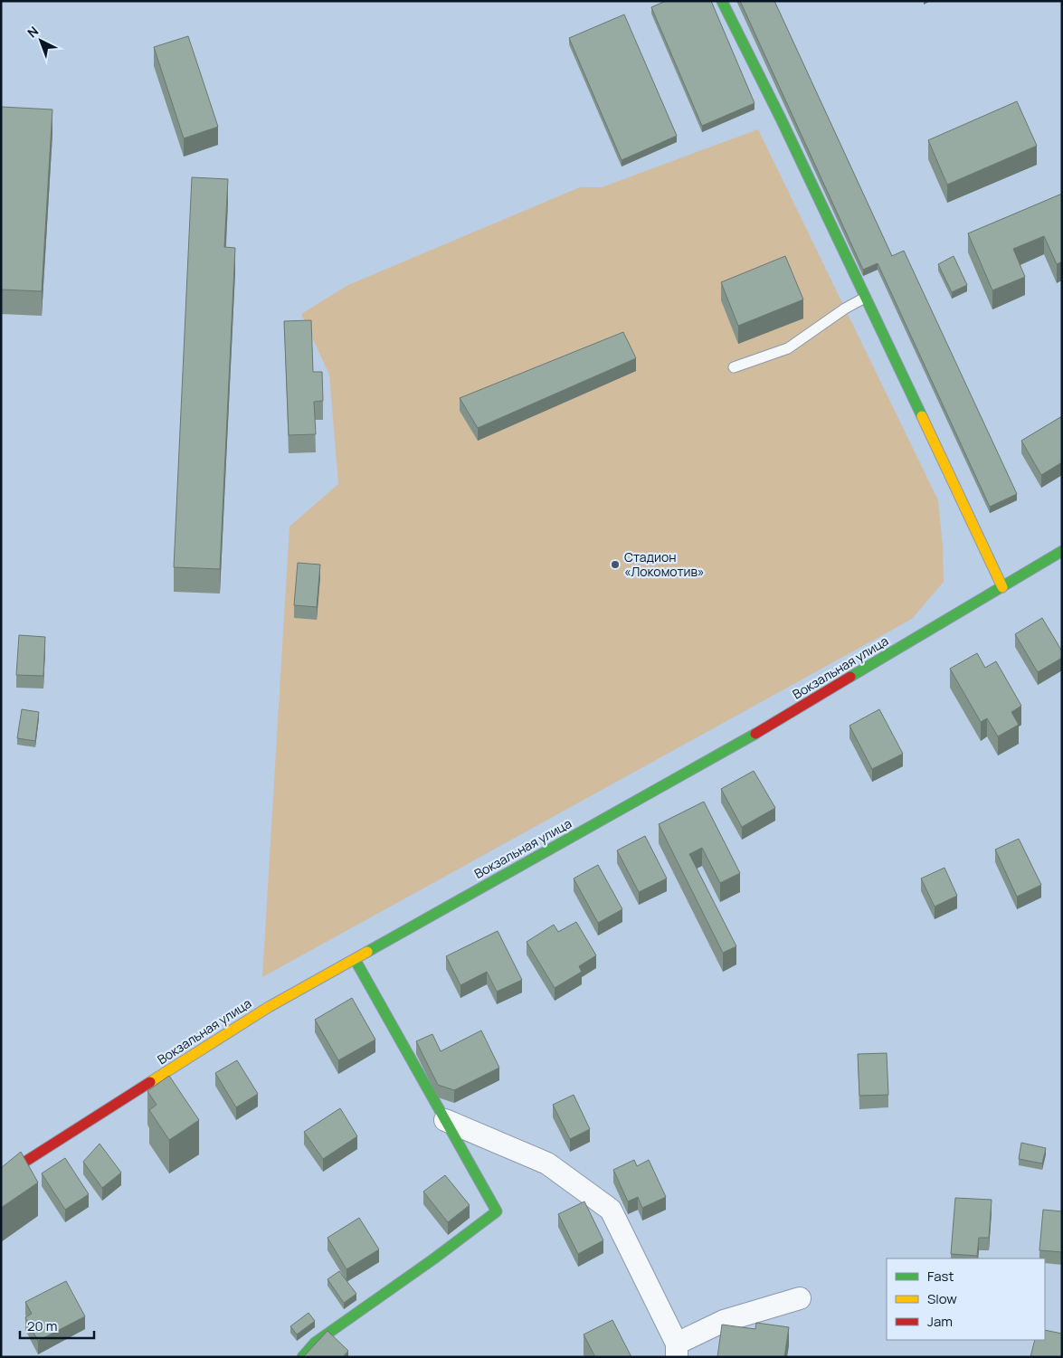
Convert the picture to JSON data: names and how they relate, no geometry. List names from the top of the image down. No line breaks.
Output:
{"streets":{"street":["Вокзальная улица"]},"places":["Стадион «Локомотив»"],"legend":["Fast","Slow","Jam"],"scale_bar":"20 m","north":"top left"}
